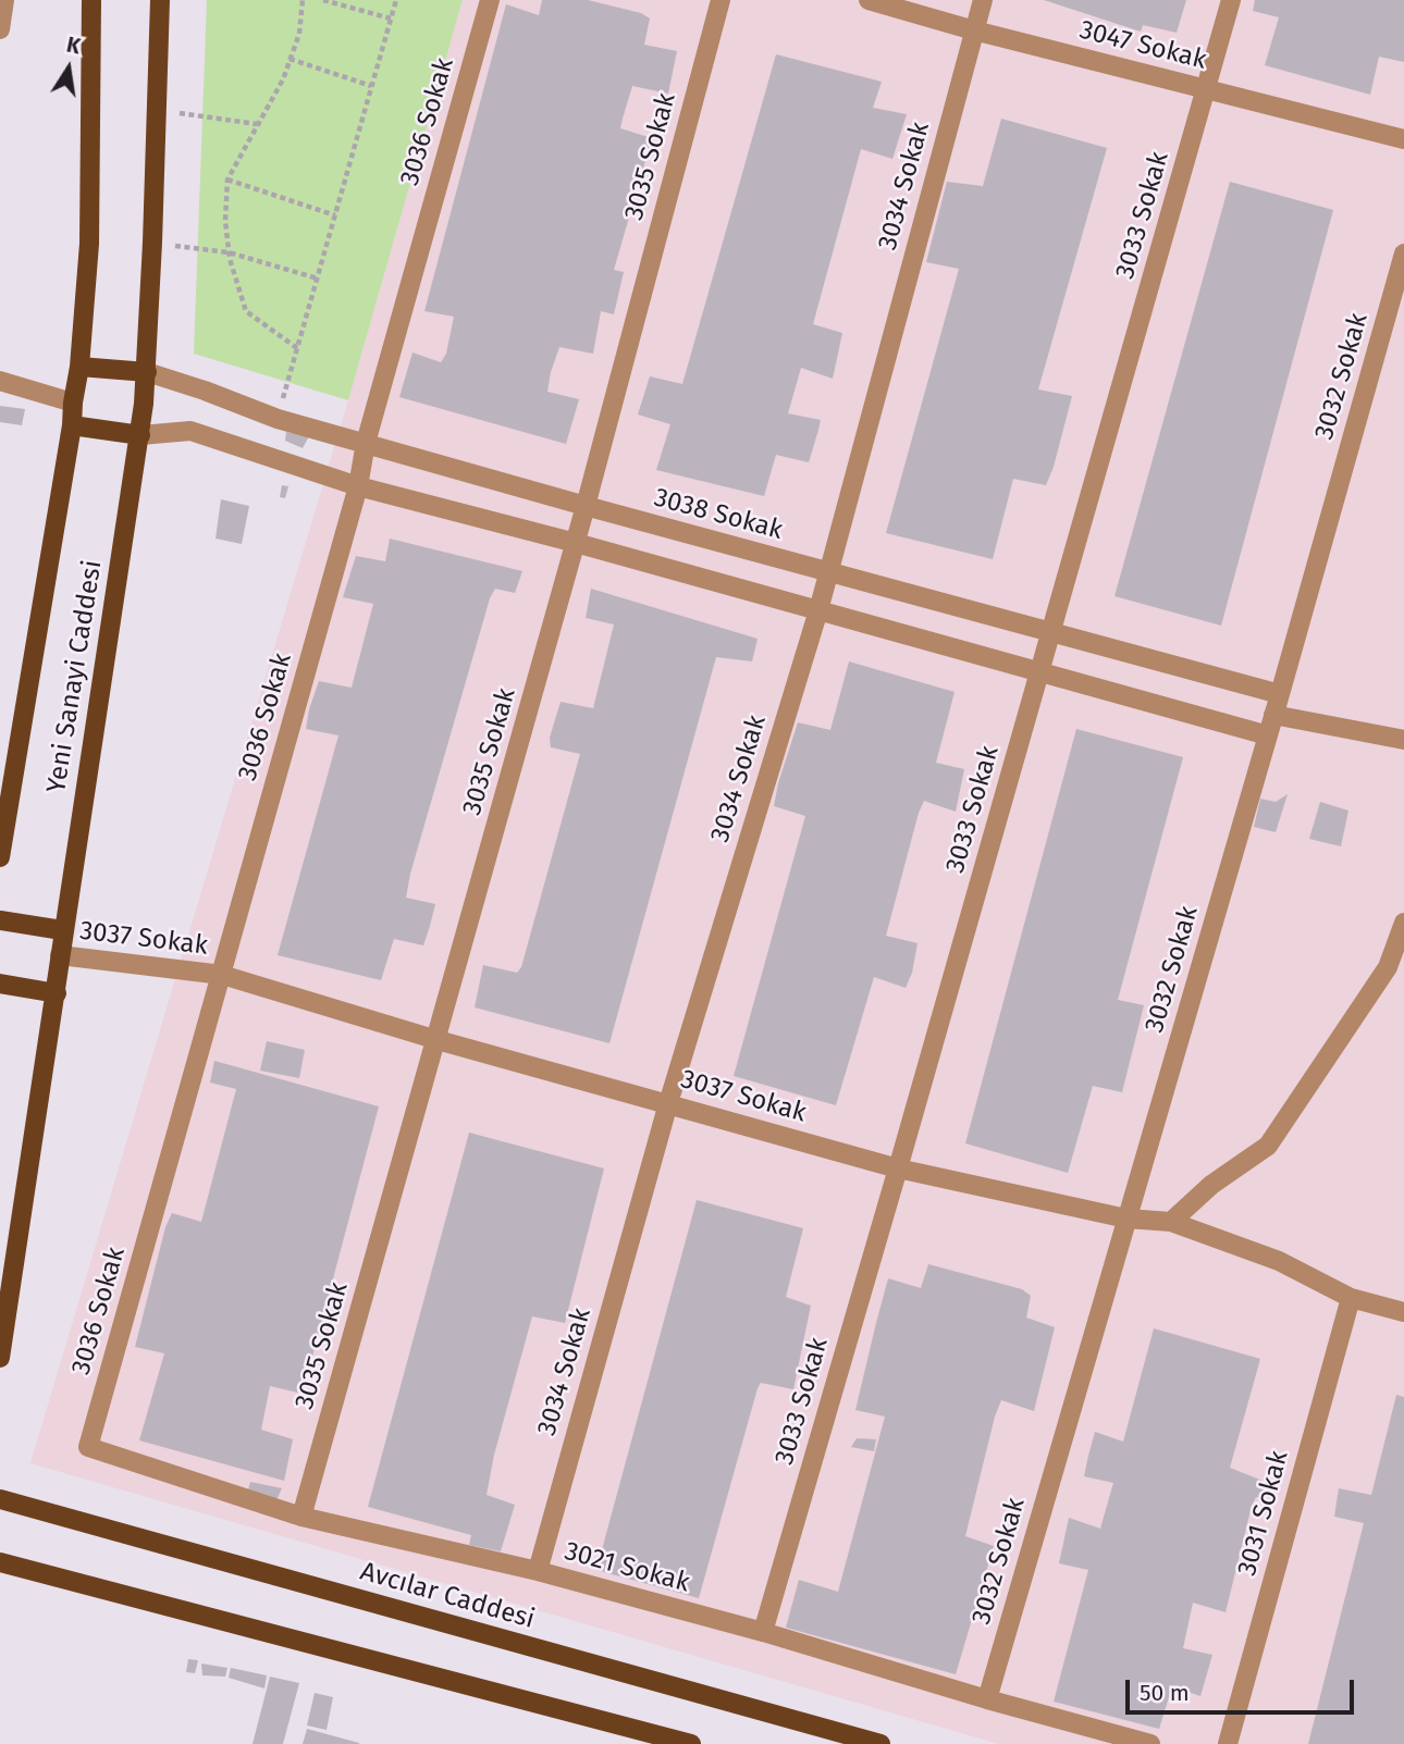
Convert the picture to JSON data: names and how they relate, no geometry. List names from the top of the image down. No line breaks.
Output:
{"streets":{"main road":["Yeni Sanayi Caddesi","Avcılar Caddesi"],"lane":["3047 Sokak","3036 Sokak","3035 Sokak","3034 Sokak","3033 Sokak","3032 Sokak","3038 Sokak","3037 Sokak","3031 Sokak","3021 Sokak"]},"crossings":[["3047 Sokak","3034 Sokak"],["3047 Sokak","3033 Sokak"],["3036 Sokak","3038 Sokak"],["3036 Sokak","3037 Sokak"],["3036 Sokak","3021 Sokak"],["3035 Sokak","3038 Sokak"],["3035 Sokak","3037 Sokak"],["3035 Sokak","3021 Sokak"],["3034 Sokak","3038 Sokak"],["3034 Sokak","3037 Sokak"],["3034 Sokak","3021 Sokak"],["3033 Sokak","3038 Sokak"],["3033 Sokak","3037 Sokak"],["3033 Sokak","3021 Sokak"],["3032 Sokak","3038 Sokak"],["3032 Sokak","3037 Sokak"],["3032 Sokak","3021 Sokak"],["3038 Sokak","Yeni Sanayi Caddesi"],["Yeni Sanayi Caddesi","3037 Sokak"],["3037 Sokak","3031 Sokak"]],"scale_bar":"50 m","north":"top"}
